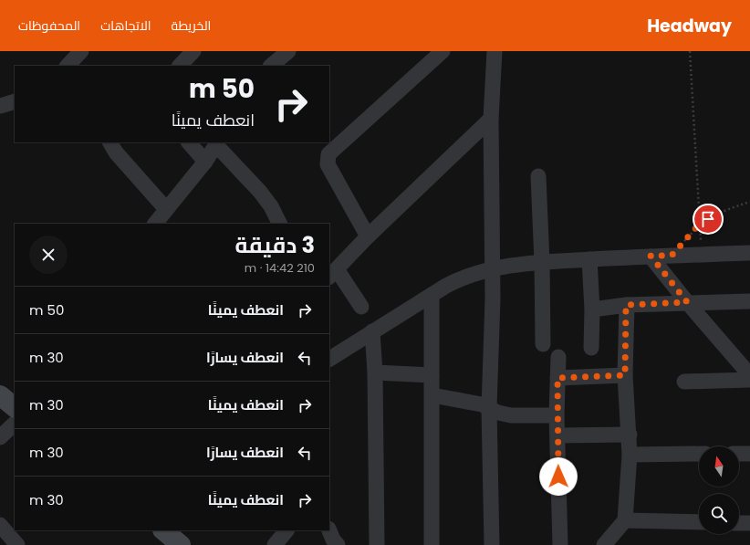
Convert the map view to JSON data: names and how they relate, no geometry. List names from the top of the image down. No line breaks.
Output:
{"north":"top","page":{"header":"Headway","nav":["الخريطة","الاتجاهات","المحفوظات"],"turn":["50 m","انعطف يمينًا"],"heading":["3 دقيقة","210 m · 14:42"],"list":[{"name":"انعطف يمينًا","value":"50 m"},{"name":"انعطف يسارًا","value":"30 m"},{"name":"انعطف يمينًا","value":"30 m"},{"name":"انعطف يسارًا","value":"30 m"},{"name":"انعطف يمينًا","value":"30 m"}]}}
